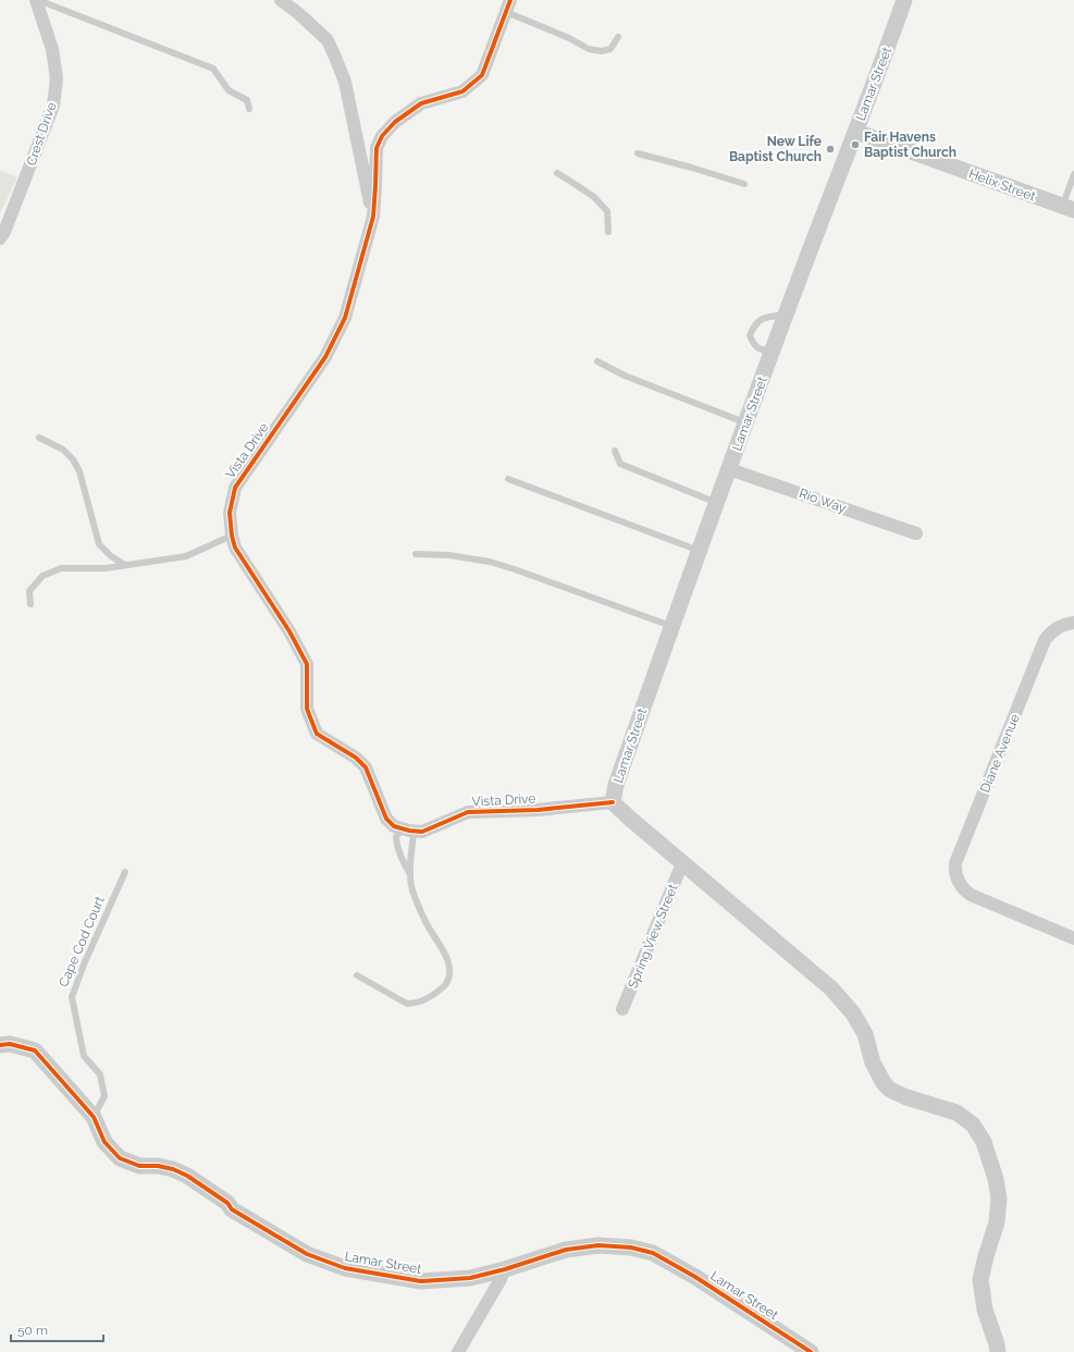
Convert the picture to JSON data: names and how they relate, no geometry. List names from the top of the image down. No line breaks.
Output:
{"streets":{"street":["Lamar Street","Crest Drive","Helix Street","Vista Drive","Rio Way","Diane Avenue","Spring View Street"],"lane":["Cape Cod Court"]},"crossings":[["Lamar Street","Helix Street"],["Lamar Street","Vista Drive"],["Lamar Street","Rio Way"],["Lamar Street","Cape Cod Court"]],"places":["Fair Havens Baptist Church","New Life Baptist Church"],"scale_bar":"50 m"}
